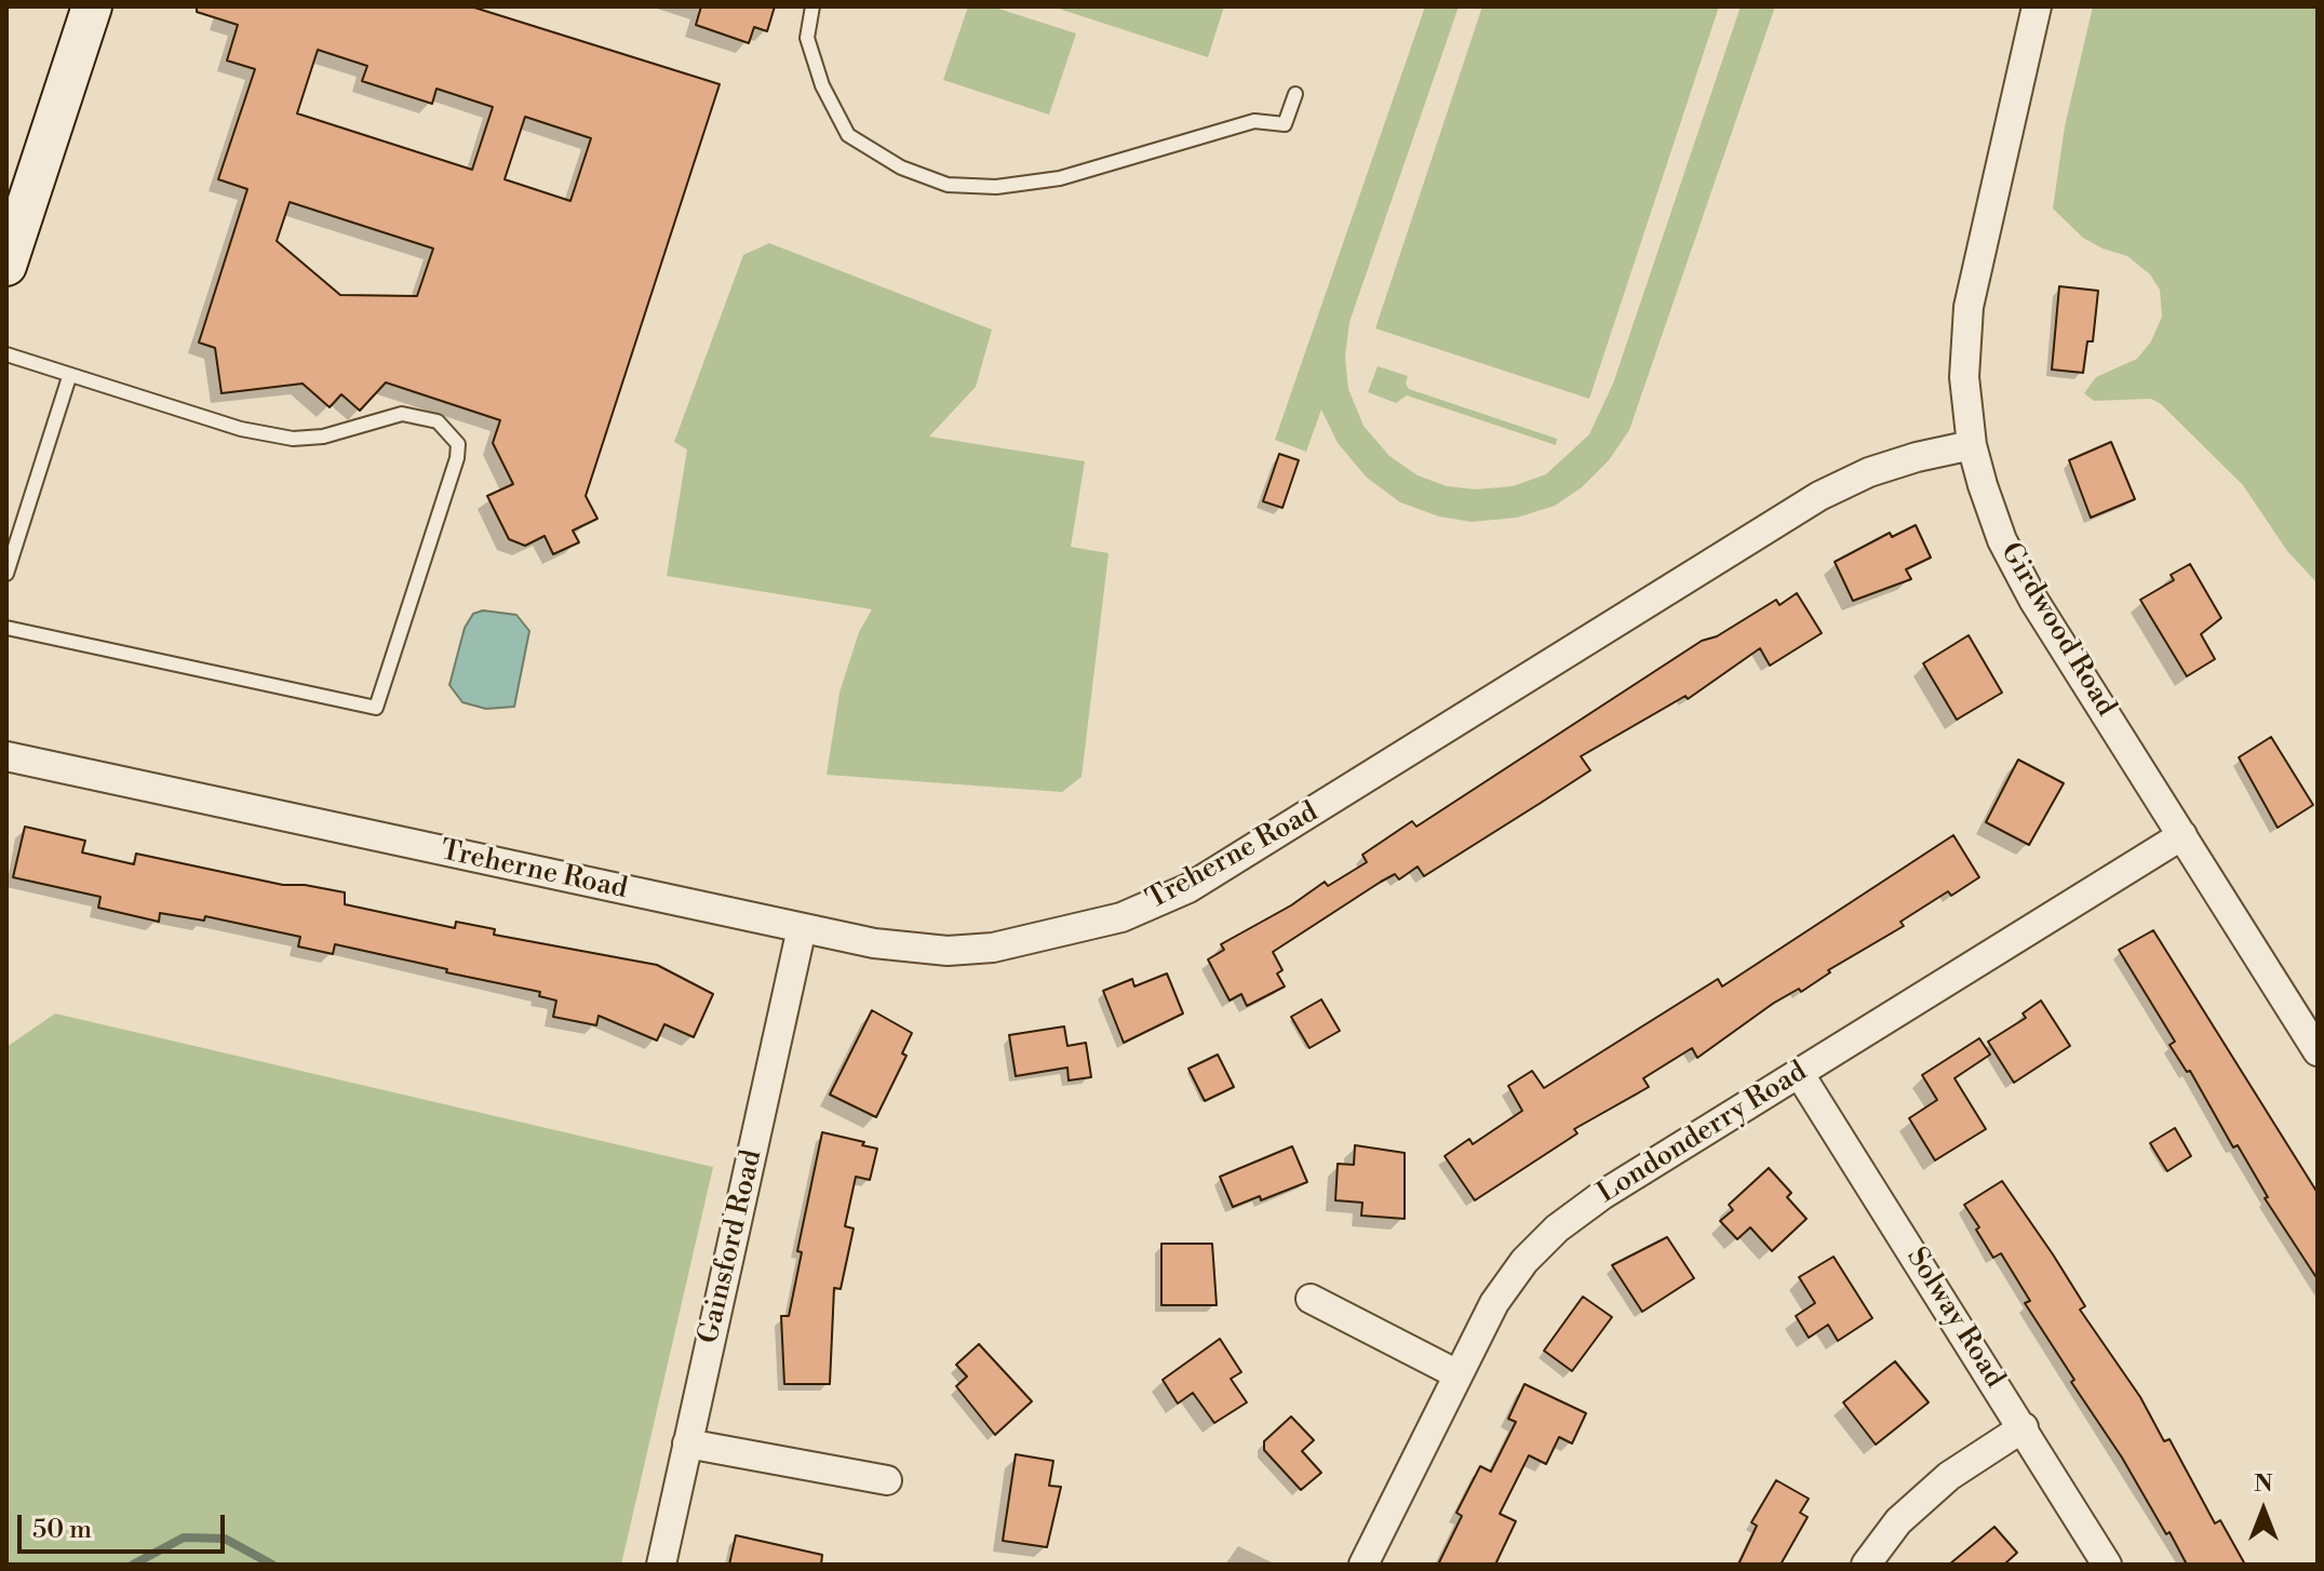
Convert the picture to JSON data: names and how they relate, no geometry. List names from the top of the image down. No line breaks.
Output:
{"streets":{"street":["Girdwood Road","Treherne Road","Londonderry Road","Gainsford Road","Solway Road"]},"crossings":[["Girdwood Road","Treherne Road"],["Girdwood Road","Londonderry Road"],["Treherne Road","Gainsford Road"],["Londonderry Road","Solway Road"]],"scale_bar":"50 m","north":"top"}
